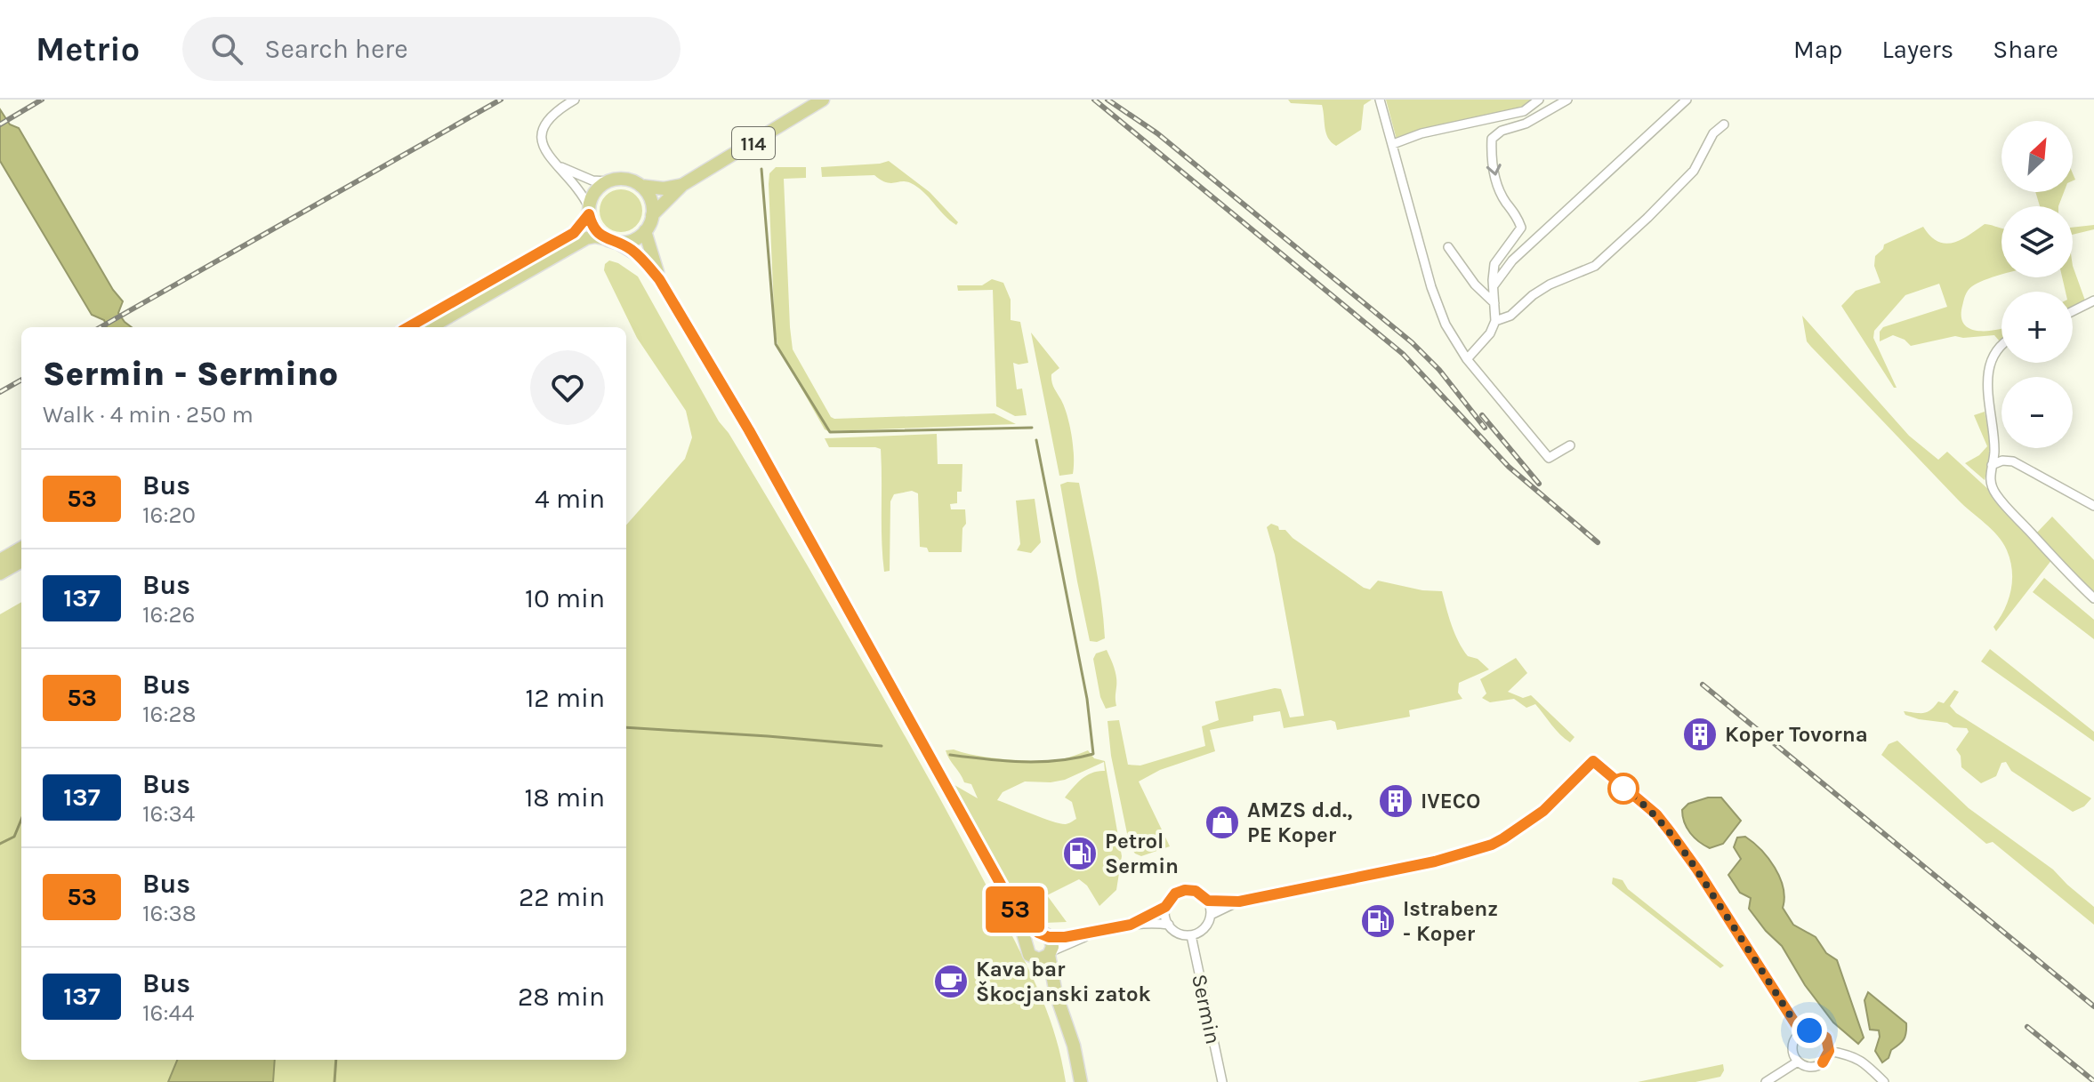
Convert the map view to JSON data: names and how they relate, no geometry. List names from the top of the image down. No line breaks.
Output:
{"streets":{"main road":["114"],"street":["Sermin"]},"places":{"building":["Koper Tovorna","IVECO"],"shop":["AMZS d.d., PE Koper"],"fuel station":["Petrol Sermin","Istrabenz - Koper"],"cafe":["Kava bar Škocjanski zatok"]},"lines":["bus line 53"],"north":"top right","page":{"header":"Metrio","search":"Search here","nav":["Map","Layers","Share"],"on_map":"53","map_buttons":["+","−"],"heading":["Sermin - Sermino","Walk · 4 min · 250 m"],"list":[{"mark":"53","name":"Bus","note":"16:20","value":"4 min"},{"mark":"137","name":"Bus","note":"16:26","value":"10 min"},{"mark":"53","name":"Bus","note":"16:28","value":"12 min"},{"mark":"137","name":"Bus","note":"16:34","value":"18 min"},{"mark":"53","name":"Bus","note":"16:38","value":"22 min"},{"mark":"137","name":"Bus","note":"16:44","value":"28 min"}]}}
